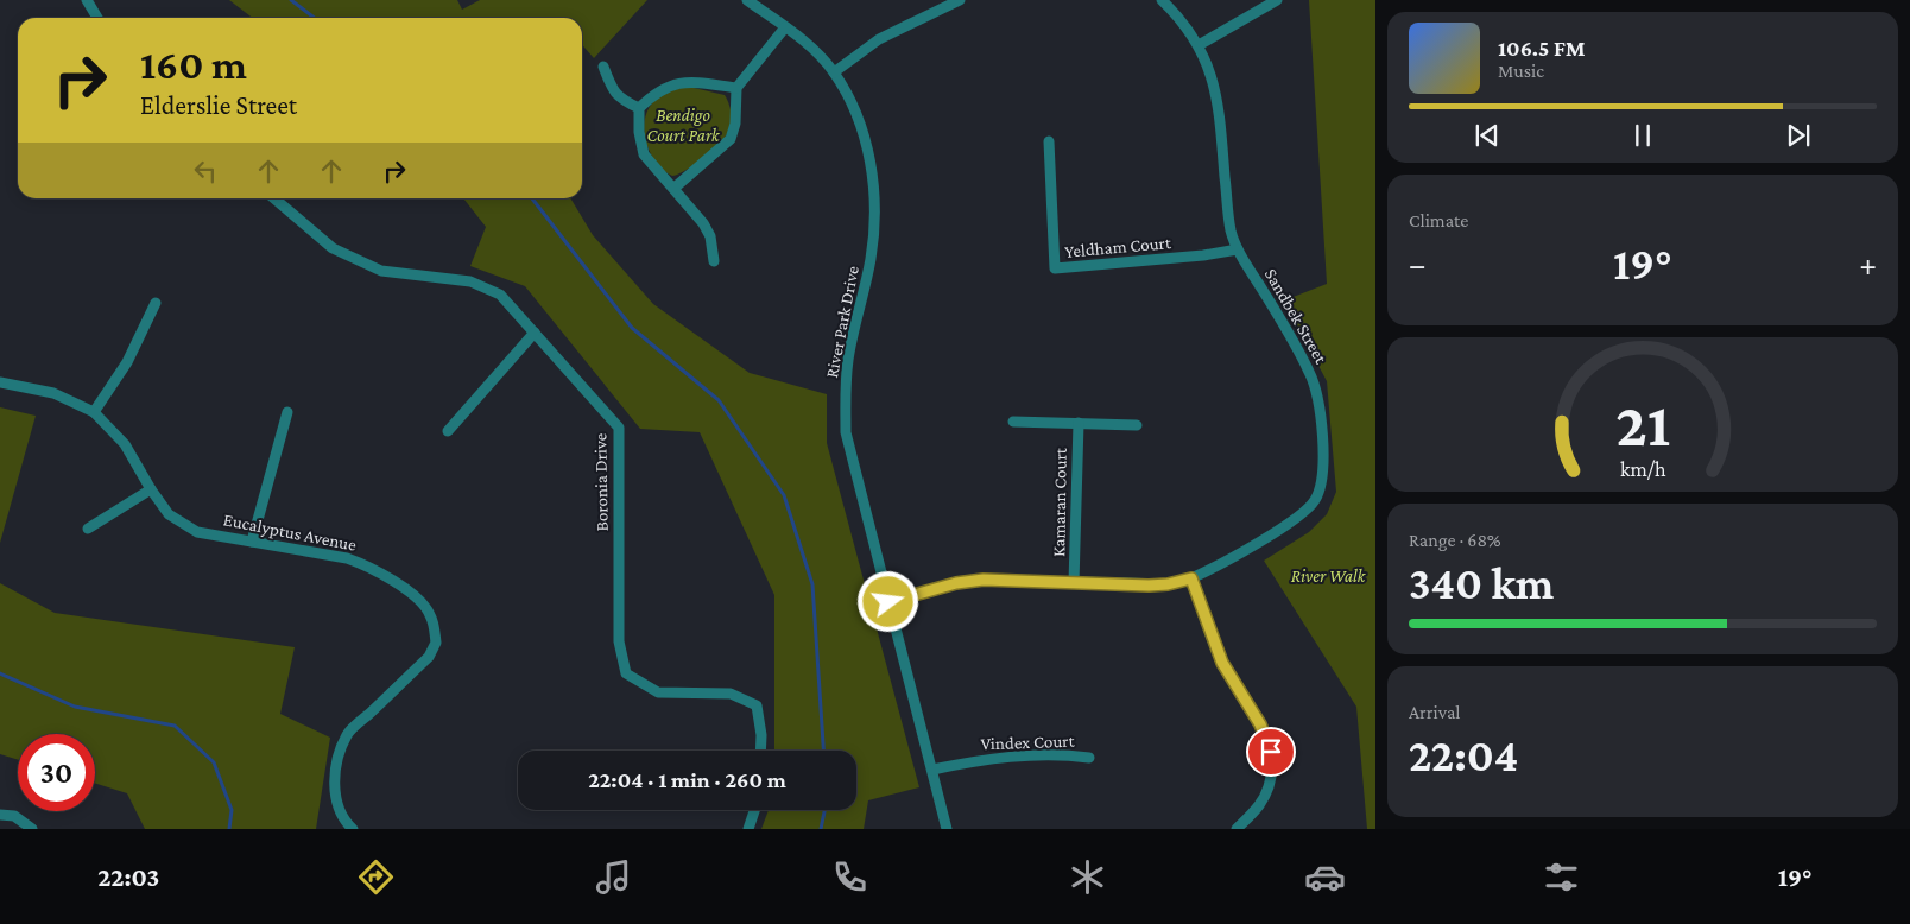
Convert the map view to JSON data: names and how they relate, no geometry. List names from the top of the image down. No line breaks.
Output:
{"streets":{"street":["Yeldham Court","Sandbek Street","River Park Drive","Boronia Drive","Kamaran Court","Eucalyptus Avenue","Vindex Court"]},"crossings":[["Yeldham Court","Sandbek Street"],["Sandbek Street","River Park Drive"],["Sandbek Street","Kamaran Court"],["River Park Drive","Vindex Court"]],"parks":["Bendigo Court Park","River Walk"],"page":{"turn":["160 m","Elderslie Street"],"song":["106.5 FM","Music"],"tile":["Climate",["Range · 68%","340 km"],["Arrival","22:04"]],"heat":["−","19°","+"],"limit":"30","trip":"22:04 · 1 min · 260 m","tabs":["22:03","19°"],"gauge":["21","km/h"]}}
